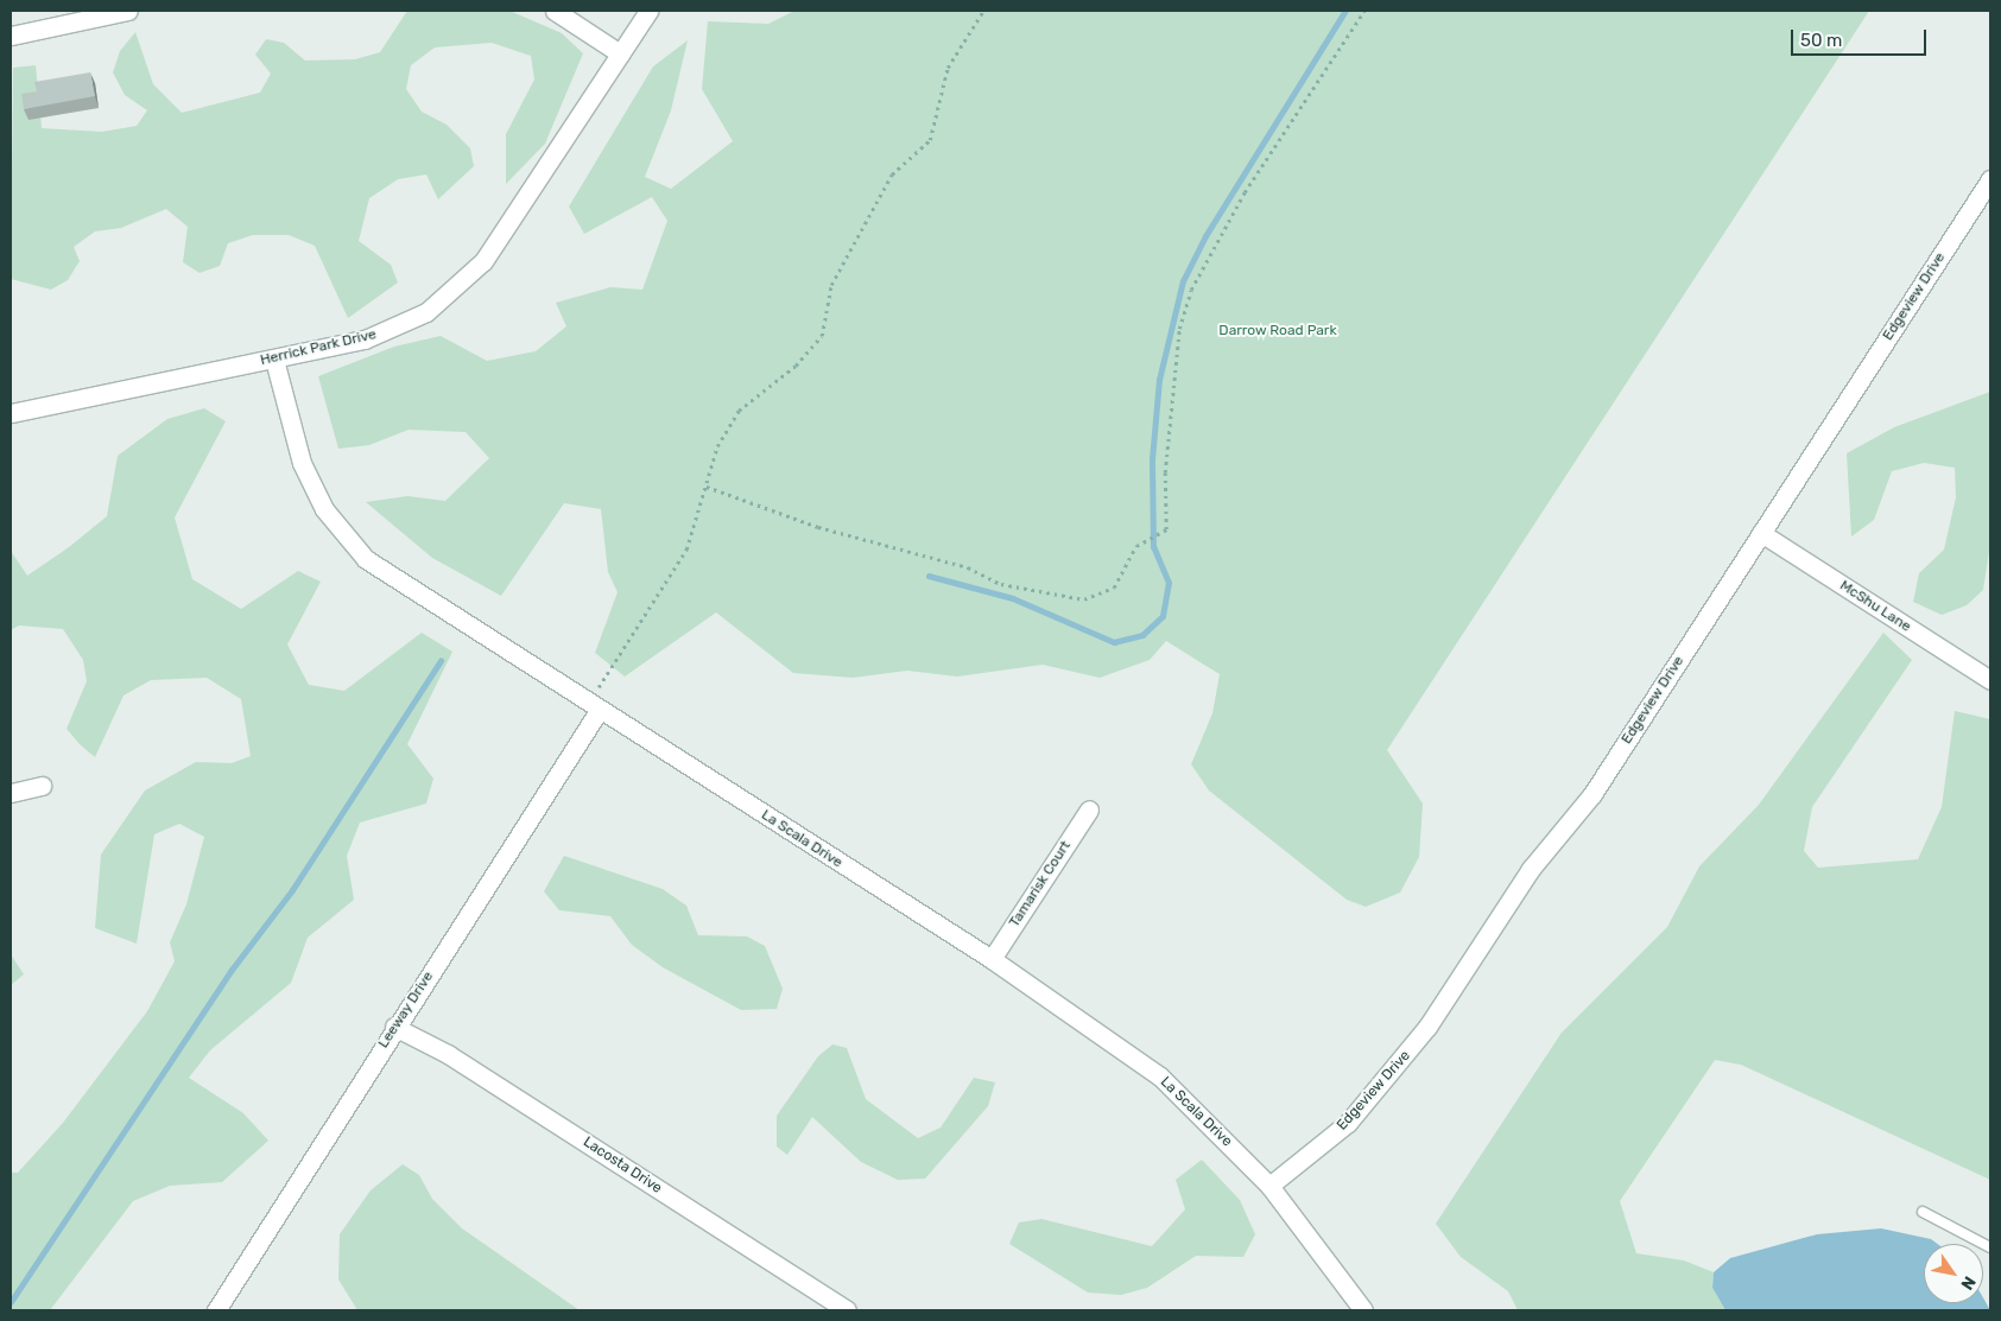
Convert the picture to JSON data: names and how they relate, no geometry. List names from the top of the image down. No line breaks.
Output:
{"streets":{"street":["Edgeview Drive","Herrick Park Drive","McShu Lane","La Scala Drive","Tamarisk Court","Leeway Drive","Lacosta Drive"]},"crossings":[["Edgeview Drive","McShu Lane"],["Edgeview Drive","La Scala Drive"],["Herrick Park Drive","La Scala Drive"],["La Scala Drive","Tamarisk Court"],["La Scala Drive","Leeway Drive"],["Leeway Drive","Lacosta Drive"]],"parks":["Darrow Road Park"],"scale_bar":"50 m","north":"bottom right"}
